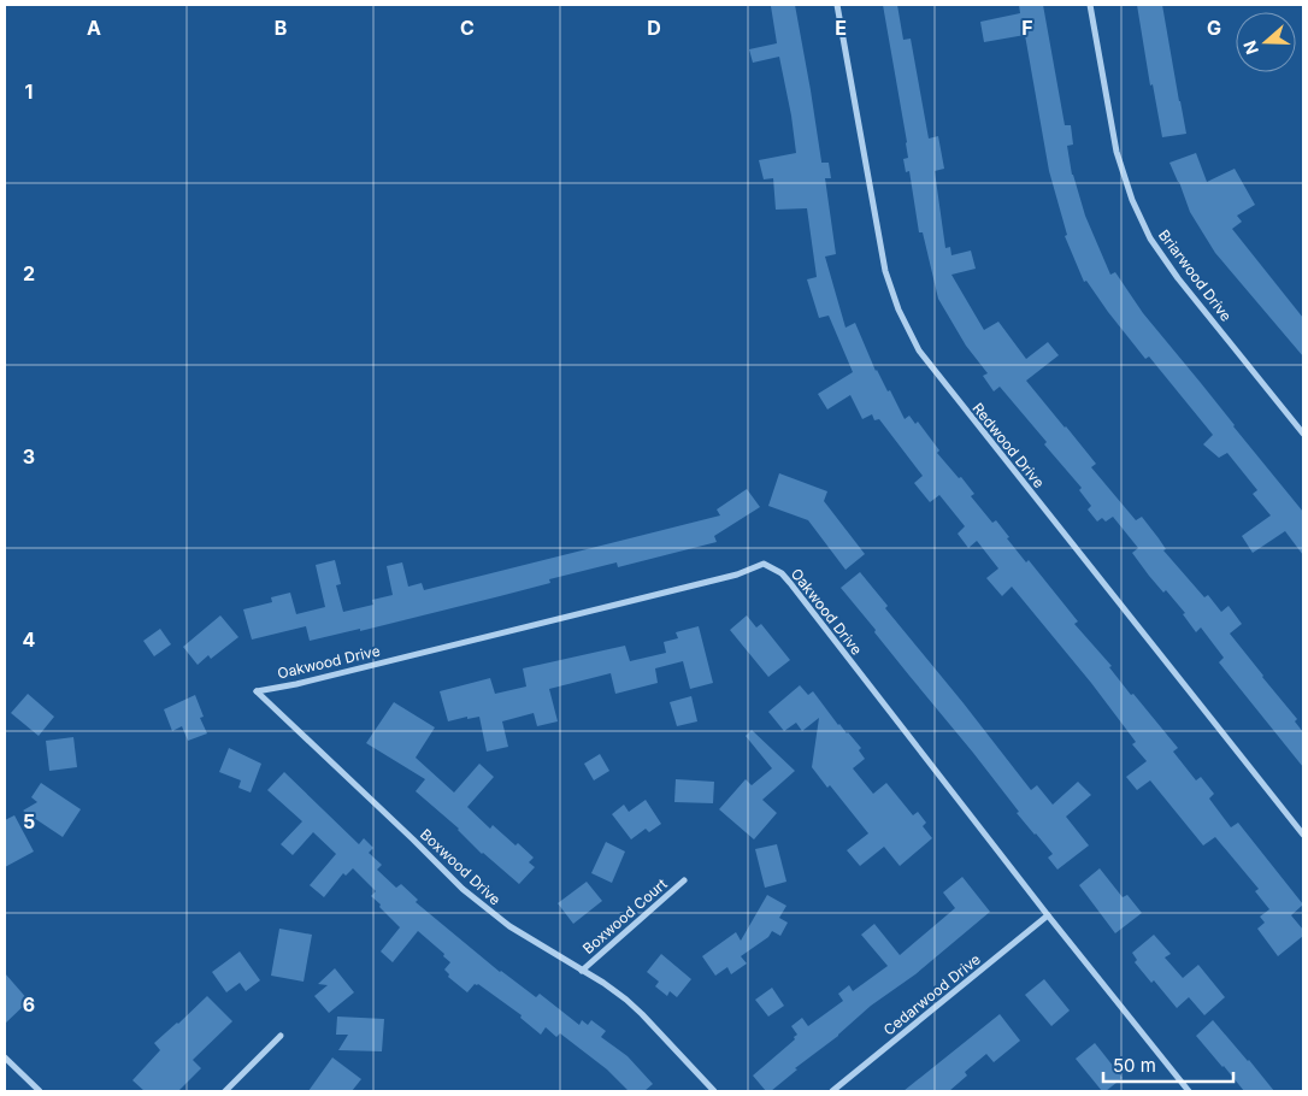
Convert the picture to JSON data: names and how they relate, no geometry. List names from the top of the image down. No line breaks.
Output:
{"streets":{"street":["Briarwood Drive","Redwood Drive","Oakwood Drive","Boxwood Drive","Boxwood Court","Cedarwood Drive"]},"crossings":[["Oakwood Drive","Boxwood Drive"],["Oakwood Drive","Cedarwood Drive"],["Boxwood Drive","Boxwood Court"]],"scale_bar":"50 m","north":"left","grid":{"columns":["A","B","C","D","E","F","G"],"rows":["1","2","3","4","5","6"]}}
